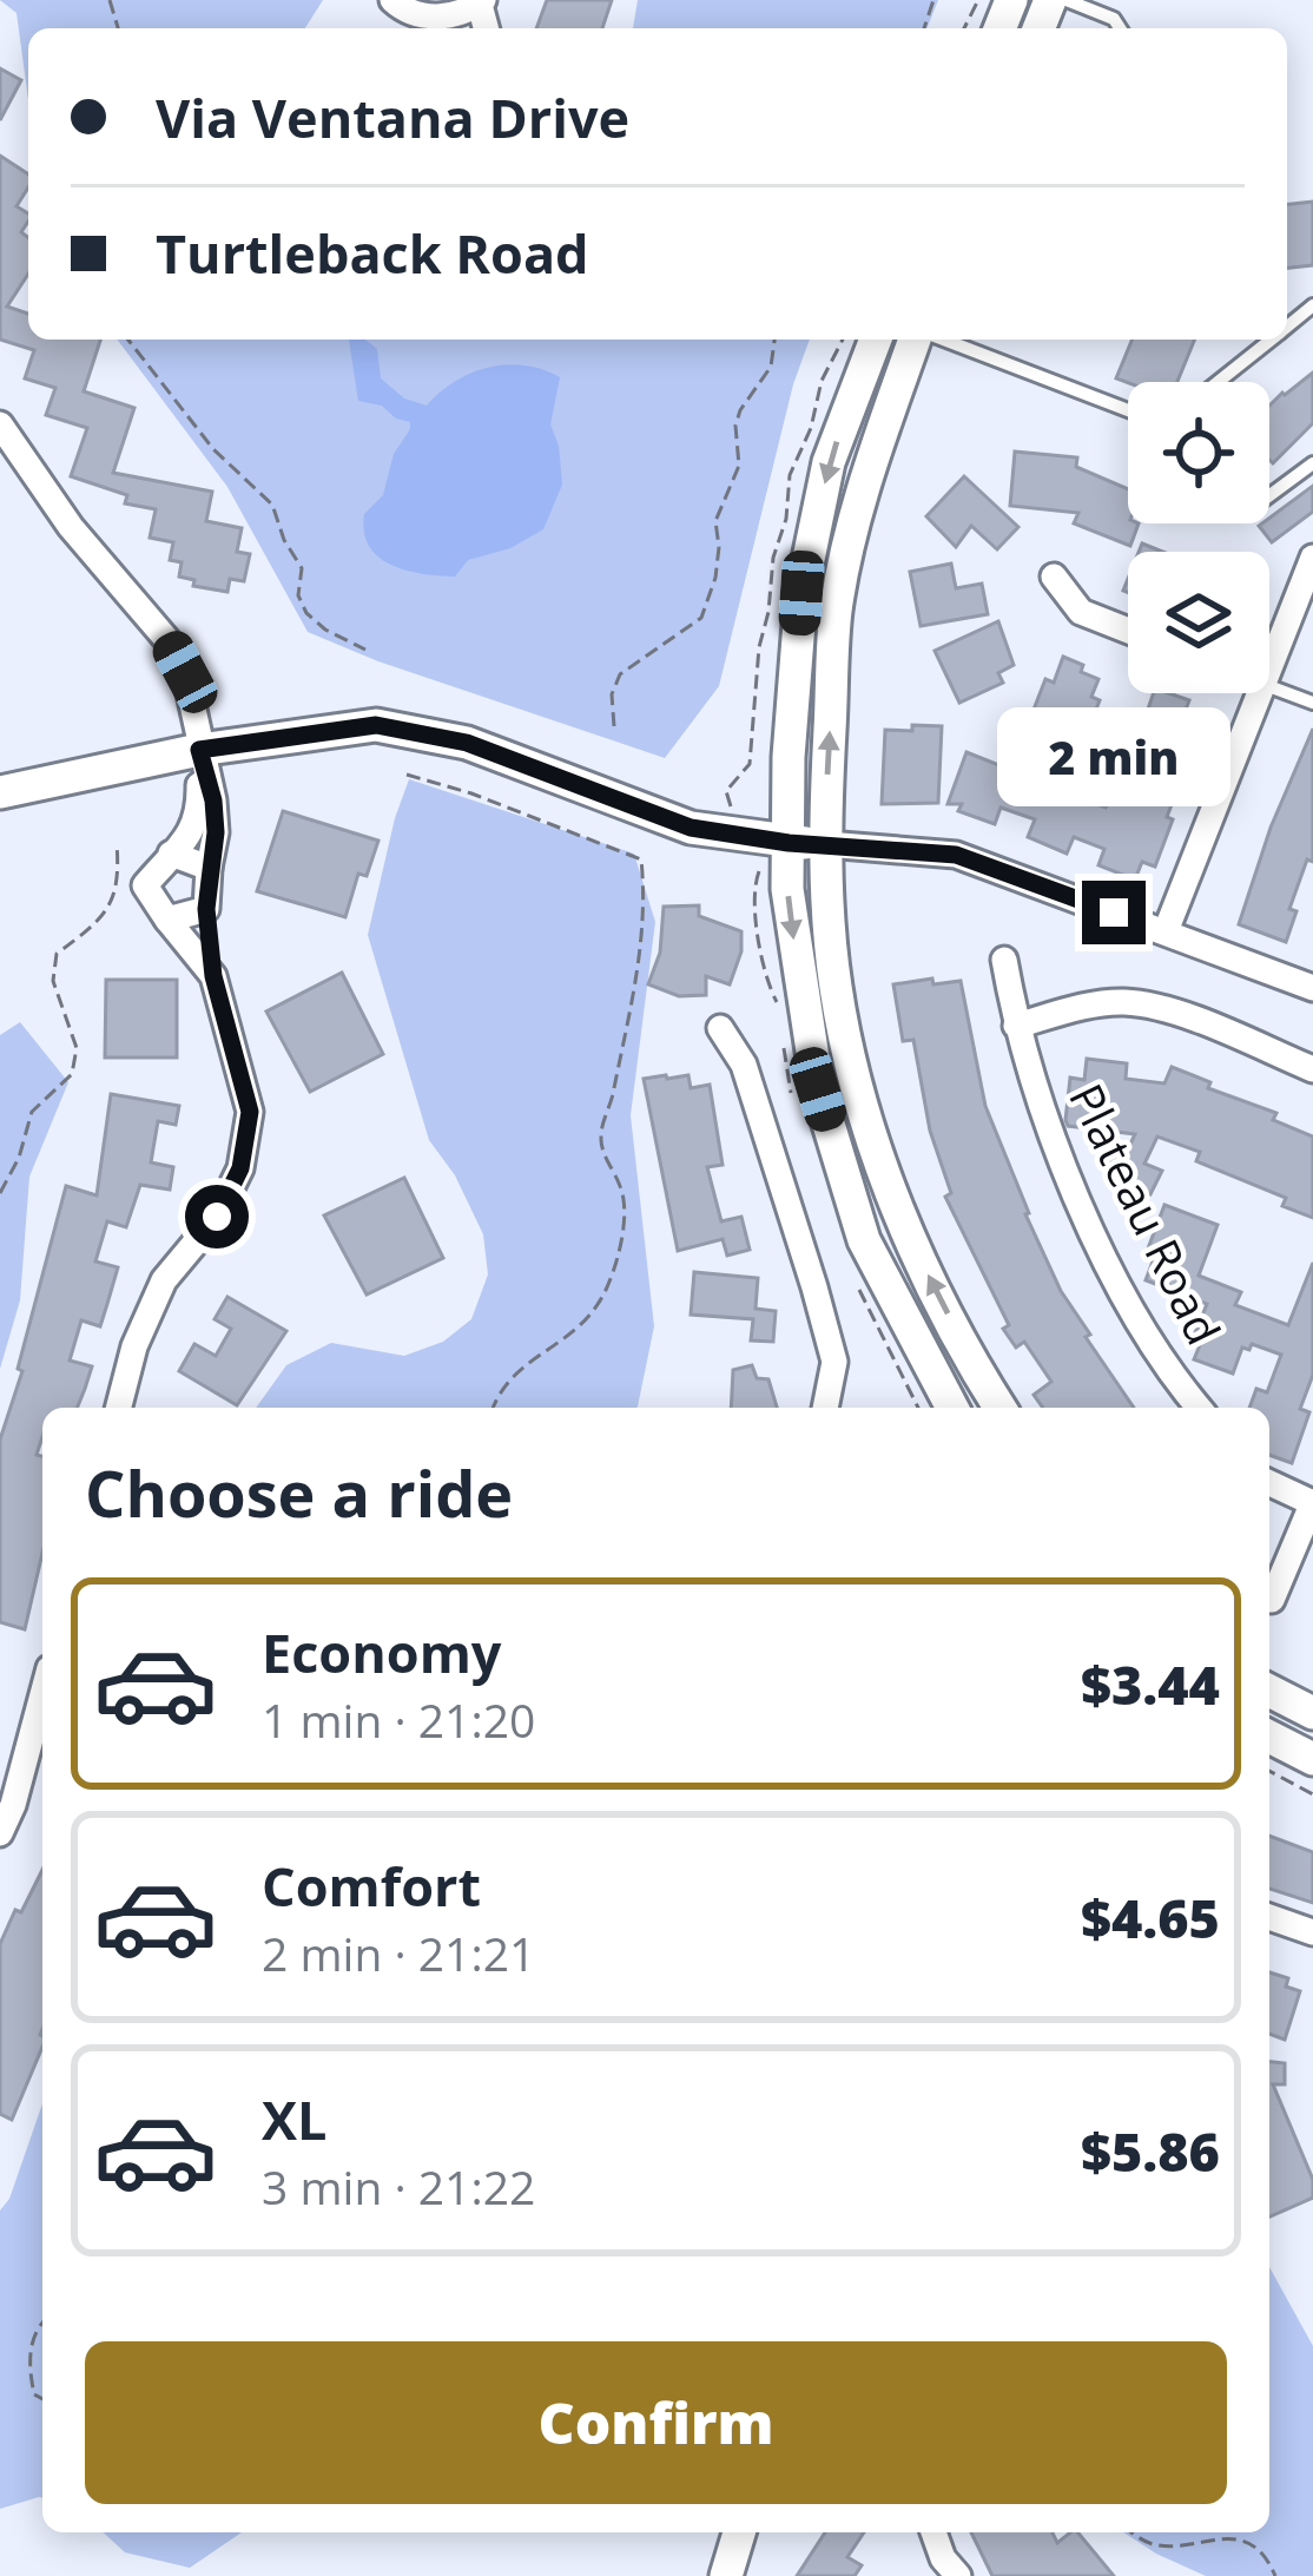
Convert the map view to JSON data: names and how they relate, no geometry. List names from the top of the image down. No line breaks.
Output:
{"streets":{"street":["Plateau Road"]},"page":{"banner":["Via Ventana Drive","Turtleback Road"],"bubble":"2 min","heading":"Choose a ride","list":[{"name":"Economy","note":"1 min · 21:20","value":"$3.44"},{"name":"Comfort","note":"2 min · 21:21","value":"$4.65"},{"name":"XL","note":"3 min · 21:22","value":"$5.86"}],"buttons":"Confirm"}}
